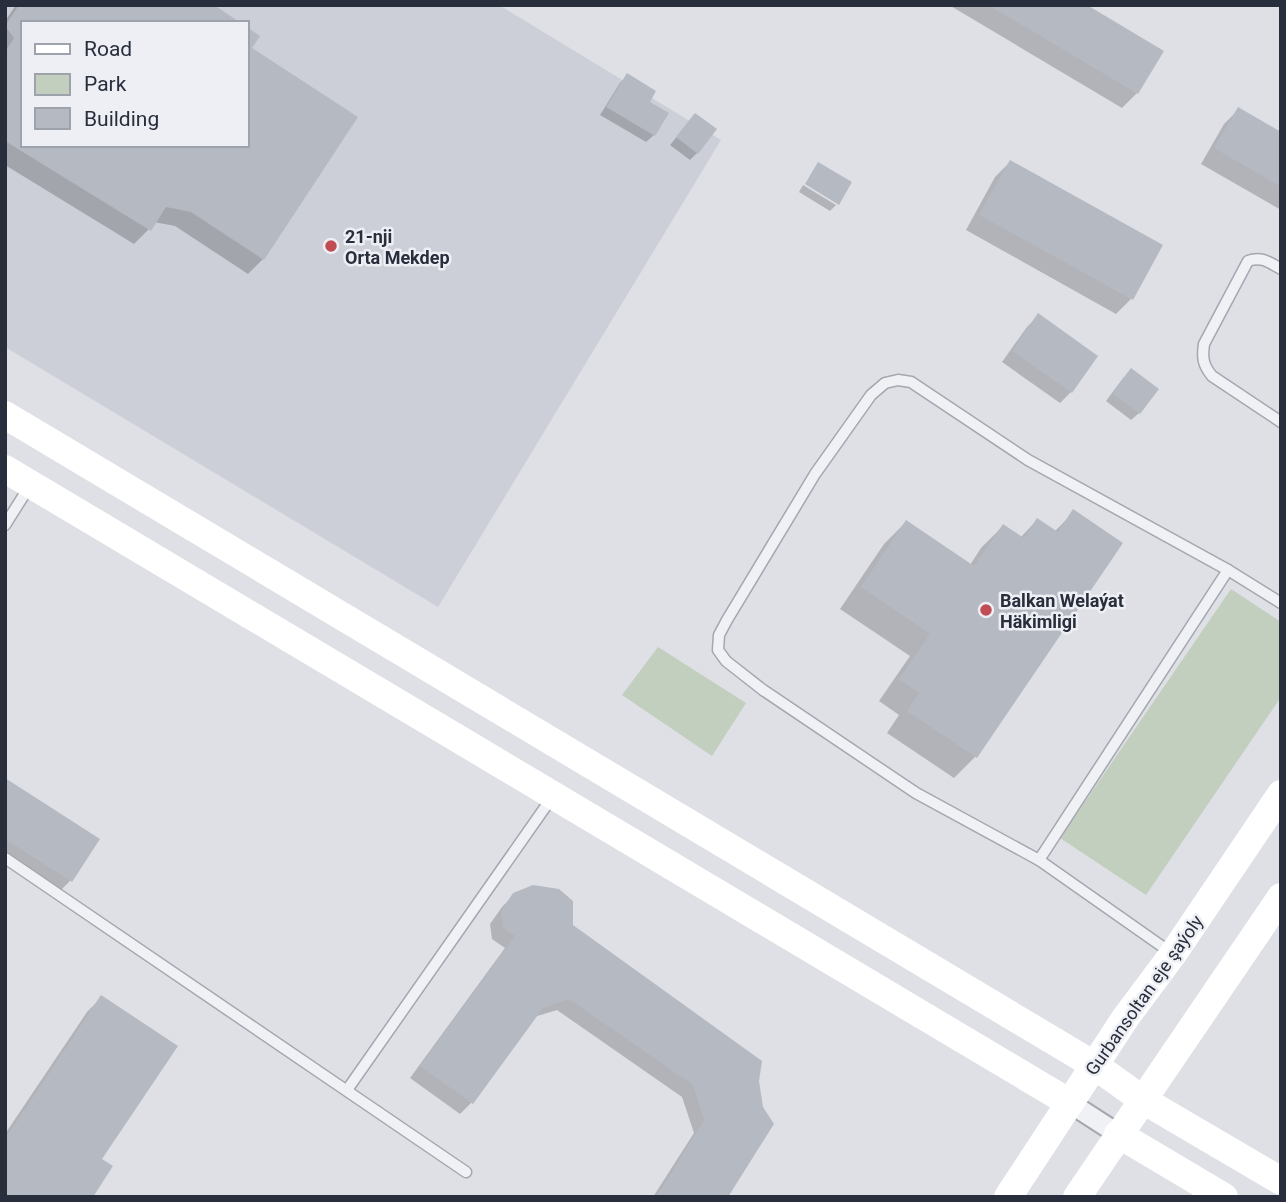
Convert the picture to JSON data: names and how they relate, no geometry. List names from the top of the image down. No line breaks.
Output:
{"streets":{"street":["Gurbansoltan eje şaýoly"]},"places":["21-nji Orta Mekdep","Balkan Welaýat Häkimligi"],"legend":["Road","Park","Building"]}
